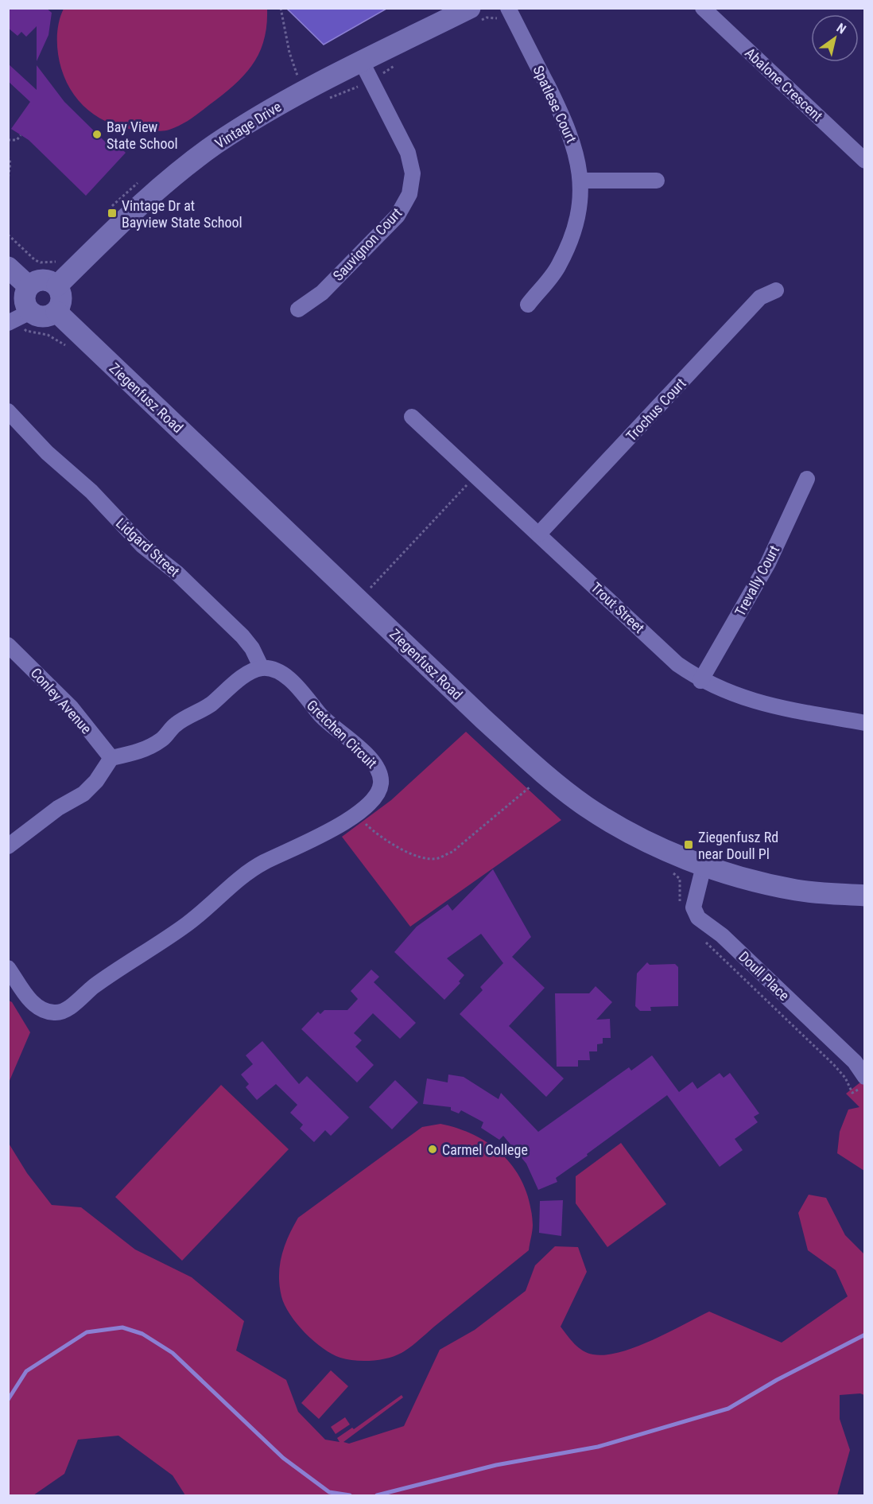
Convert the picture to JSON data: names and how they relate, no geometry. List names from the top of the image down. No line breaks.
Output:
{"streets":{"street":["Abalone Crescent","Spatlese Court","Vintage Drive","Sauvignon Court","Ziegenfusz Road","Trochus Court","Lidgard Street","Trevally Court","Trout Street","Conley Avenue","Gretchen Circuit","Doull Place"]},"crossings":[["Vintage Drive","Sauvignon Court"],["Vintage Drive","Ziegenfusz Road"],["Ziegenfusz Road","Doull Place"],["Trochus Court","Trout Street"],["Lidgard Street","Gretchen Circuit"],["Trevally Court","Trout Street"]],"places":{"other":["Bay View State School","Carmel College"],"transit":["Vintage Dr at Bayview State School","Ziegenfusz Rd near Doull Pl"]},"north":"top right"}
